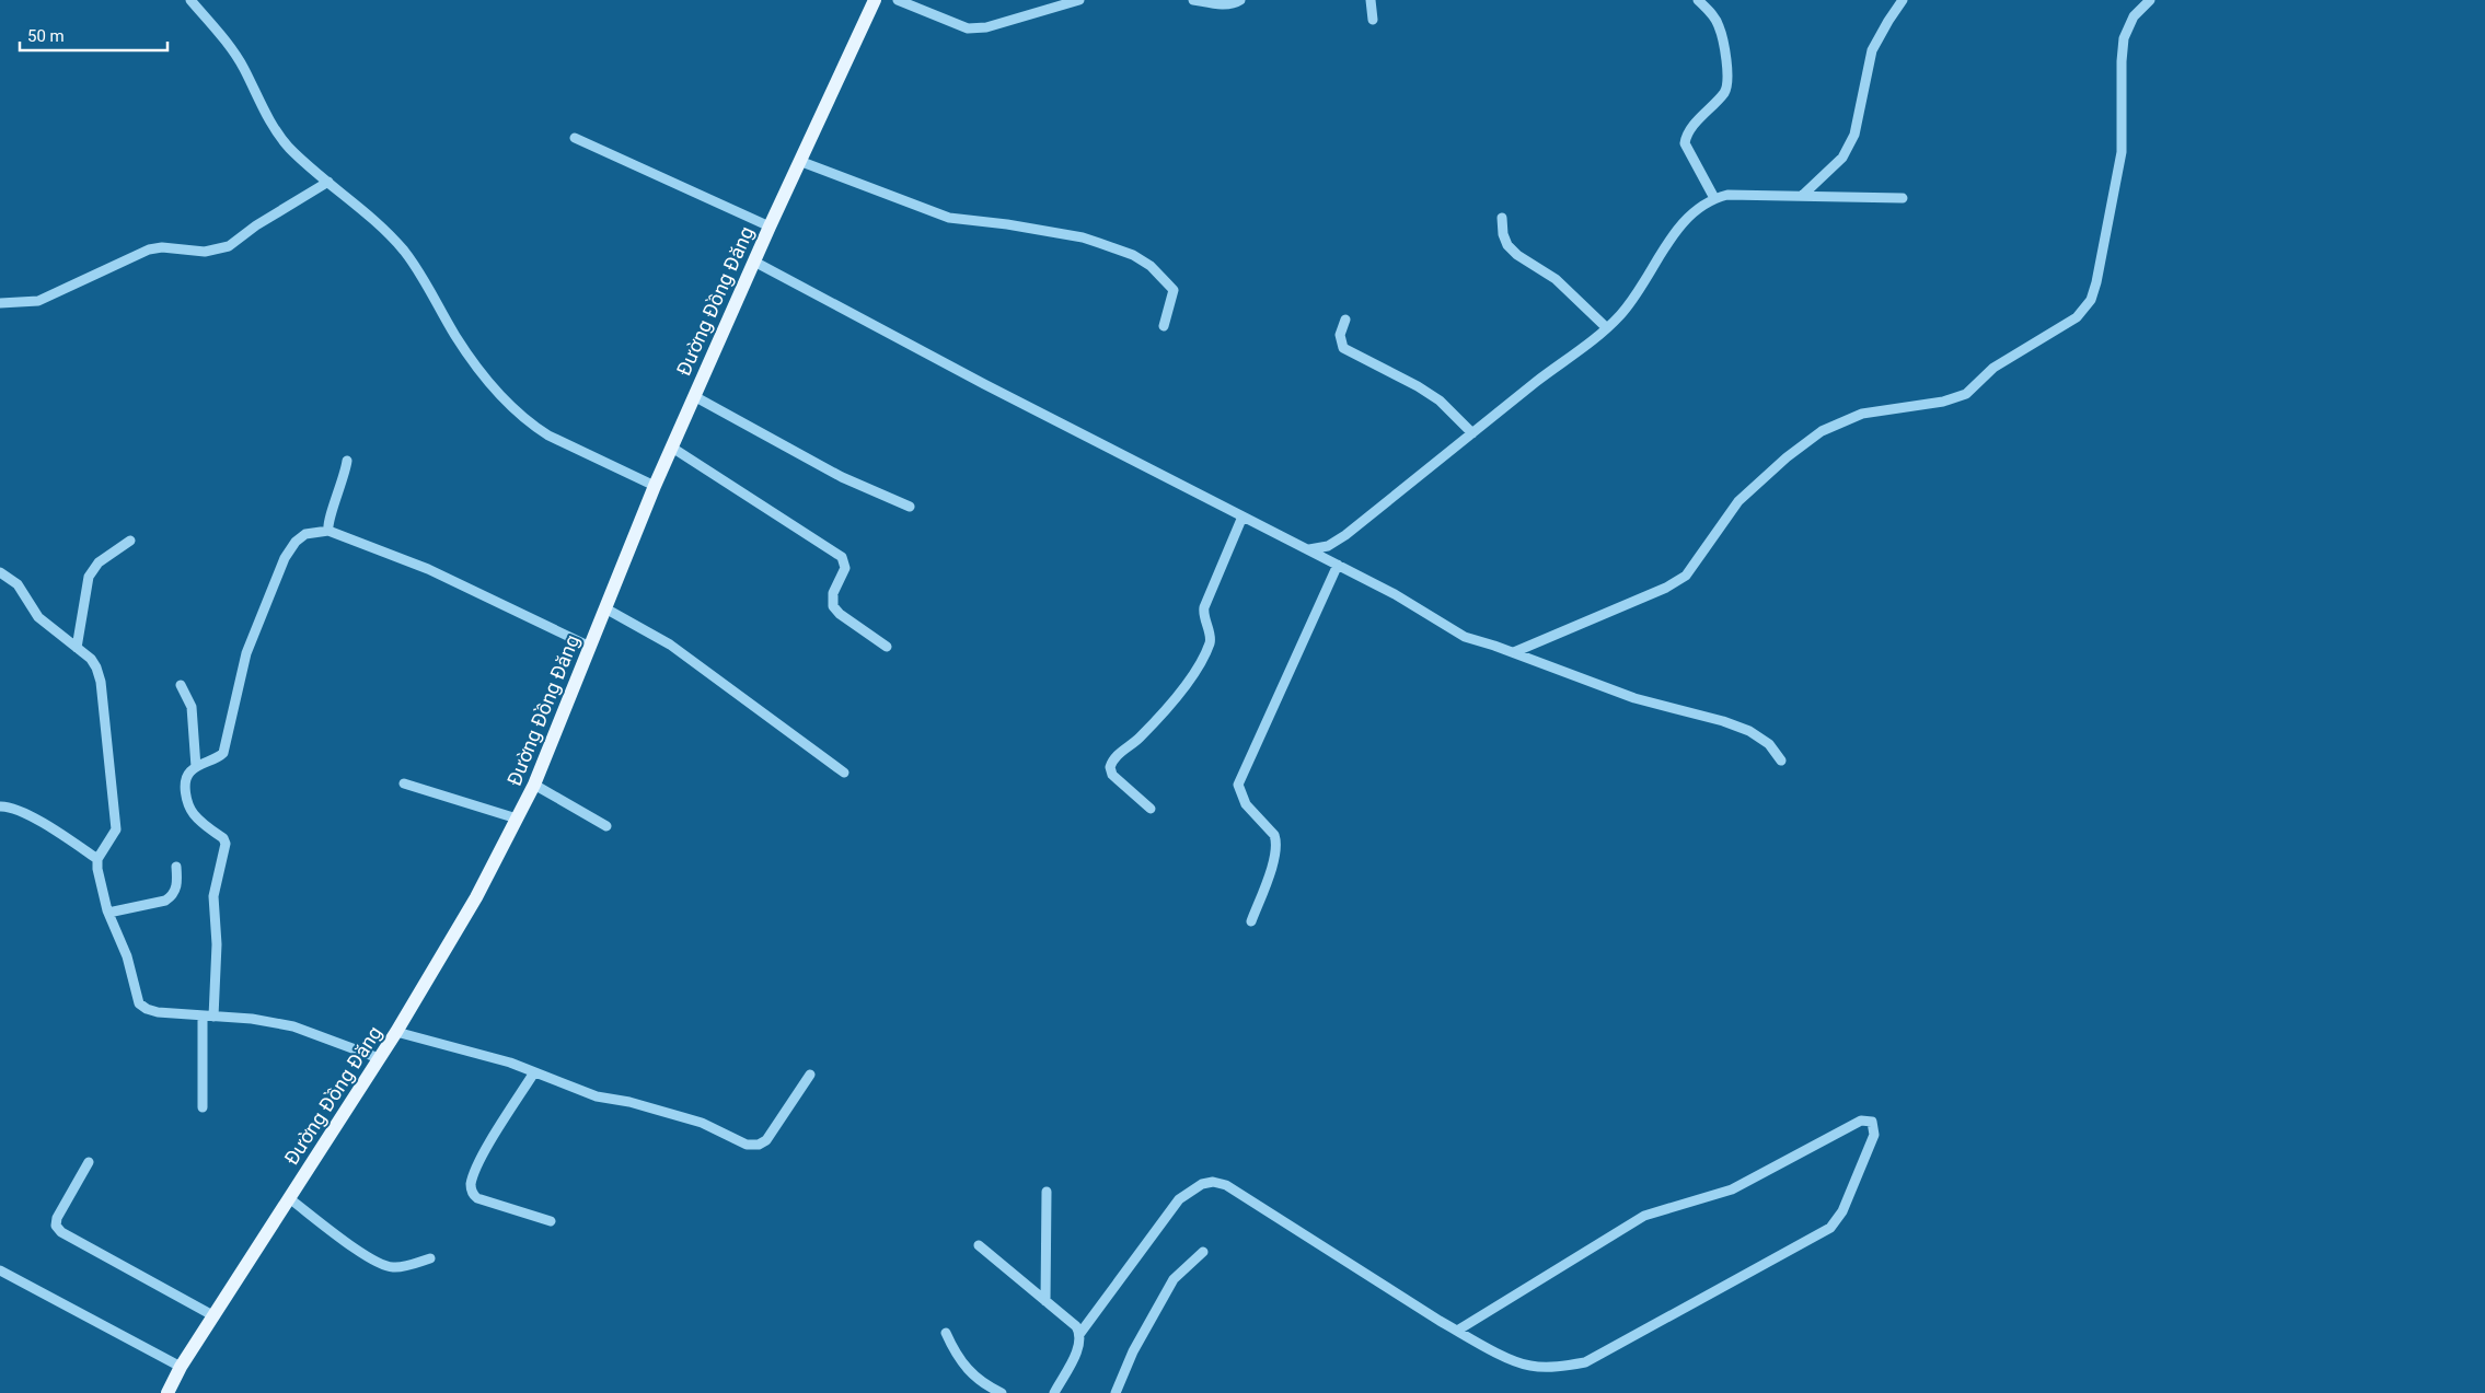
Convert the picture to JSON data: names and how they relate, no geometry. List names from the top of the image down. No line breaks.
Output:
{"streets":{"main road":["Đường Đồng Đăng"]},"scale_bar":"50 m"}
